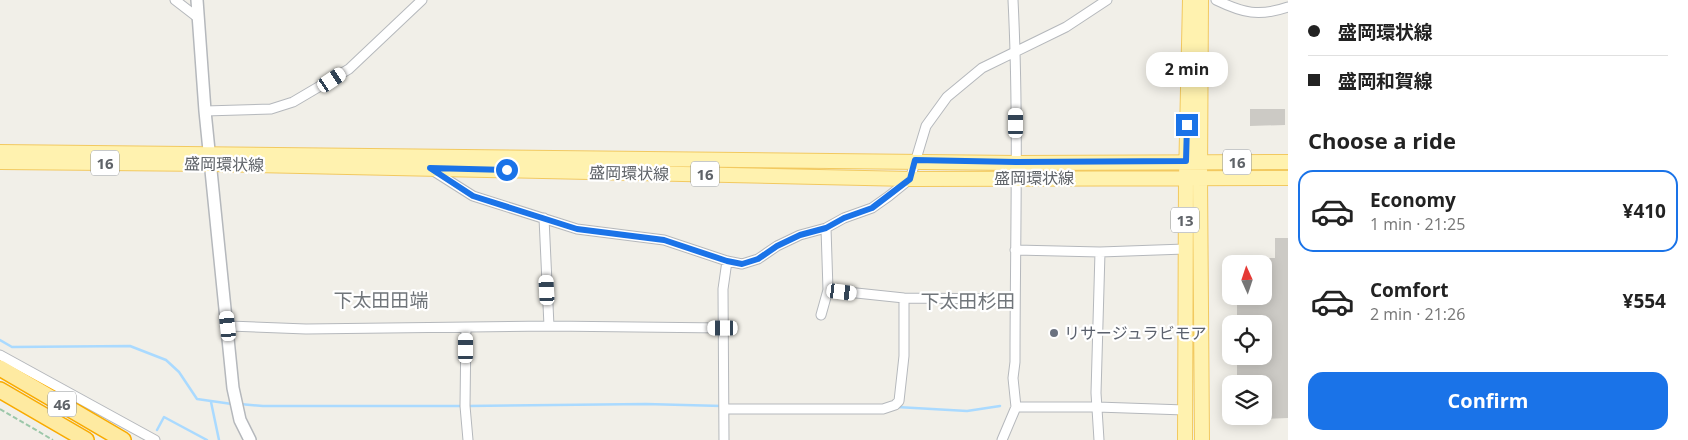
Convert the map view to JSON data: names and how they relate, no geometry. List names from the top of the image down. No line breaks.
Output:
{"streets":{"highway":["46"],"main road":["16","盛岡環状線","13"]},"crossings":[["盛岡環状線","13"]],"districts":["下太田田端","下太田杉田"],"places":["リサージュラビモア"],"north":"top","page":{"banner":["盛岡環状線","盛岡和賀線"],"bubble":"2 min","heading":"Choose a ride","list":[{"name":"Economy","note":"1 min · 21:25","value":"¥410"},{"name":"Comfort","note":"2 min · 21:26","value":"¥554"}],"buttons":"Confirm"}}
